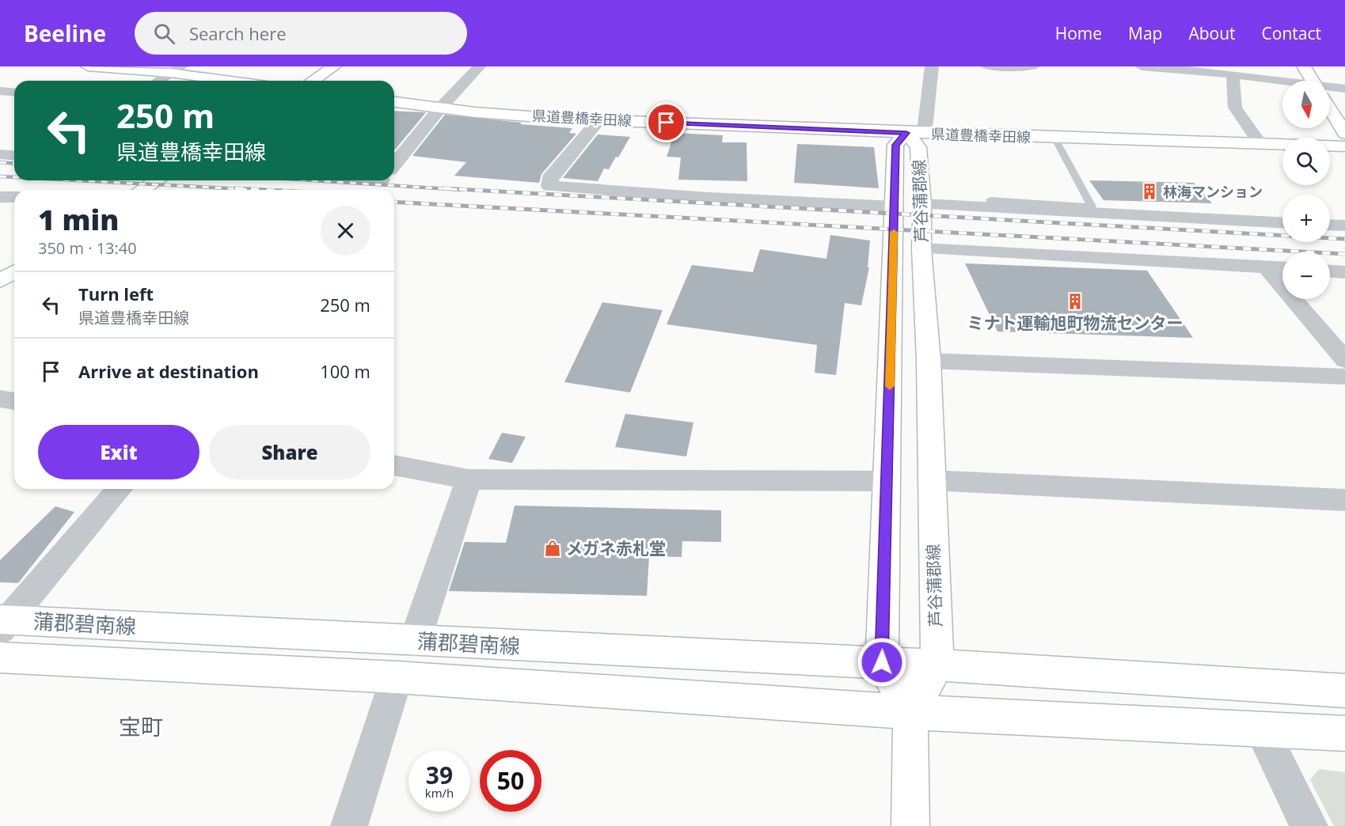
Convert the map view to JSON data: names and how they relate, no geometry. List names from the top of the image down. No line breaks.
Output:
{"streets":{"main road":["県道豊橋幸田線","芦谷蒲郡線","蒲郡碧南線"]},"crossings":[["県道豊橋幸田線","芦谷蒲郡線"],["芦谷蒲郡線","蒲郡碧南線"]],"districts":["宝町"],"places":{"building":["林海マンション","ミナト運輸旭町物流センター"],"shop":["メガネ赤札堂"]},"north":"bottom","page":{"header":"Beeline","search":"Search here","nav":["Home","Map","About","Contact"],"map_buttons":["+","−"],"turn":["250 m","県道豊橋幸田線"],"heading":["1 min","350 m · 13:40"],"list":[{"name":"Turn left","note":"県道豊橋幸田線","value":"250 m"},{"name":"Arrive at destination","value":"100 m"}],"buttons":["Exit","Share"],"speed":"39 km/h","limit":"50"}}
